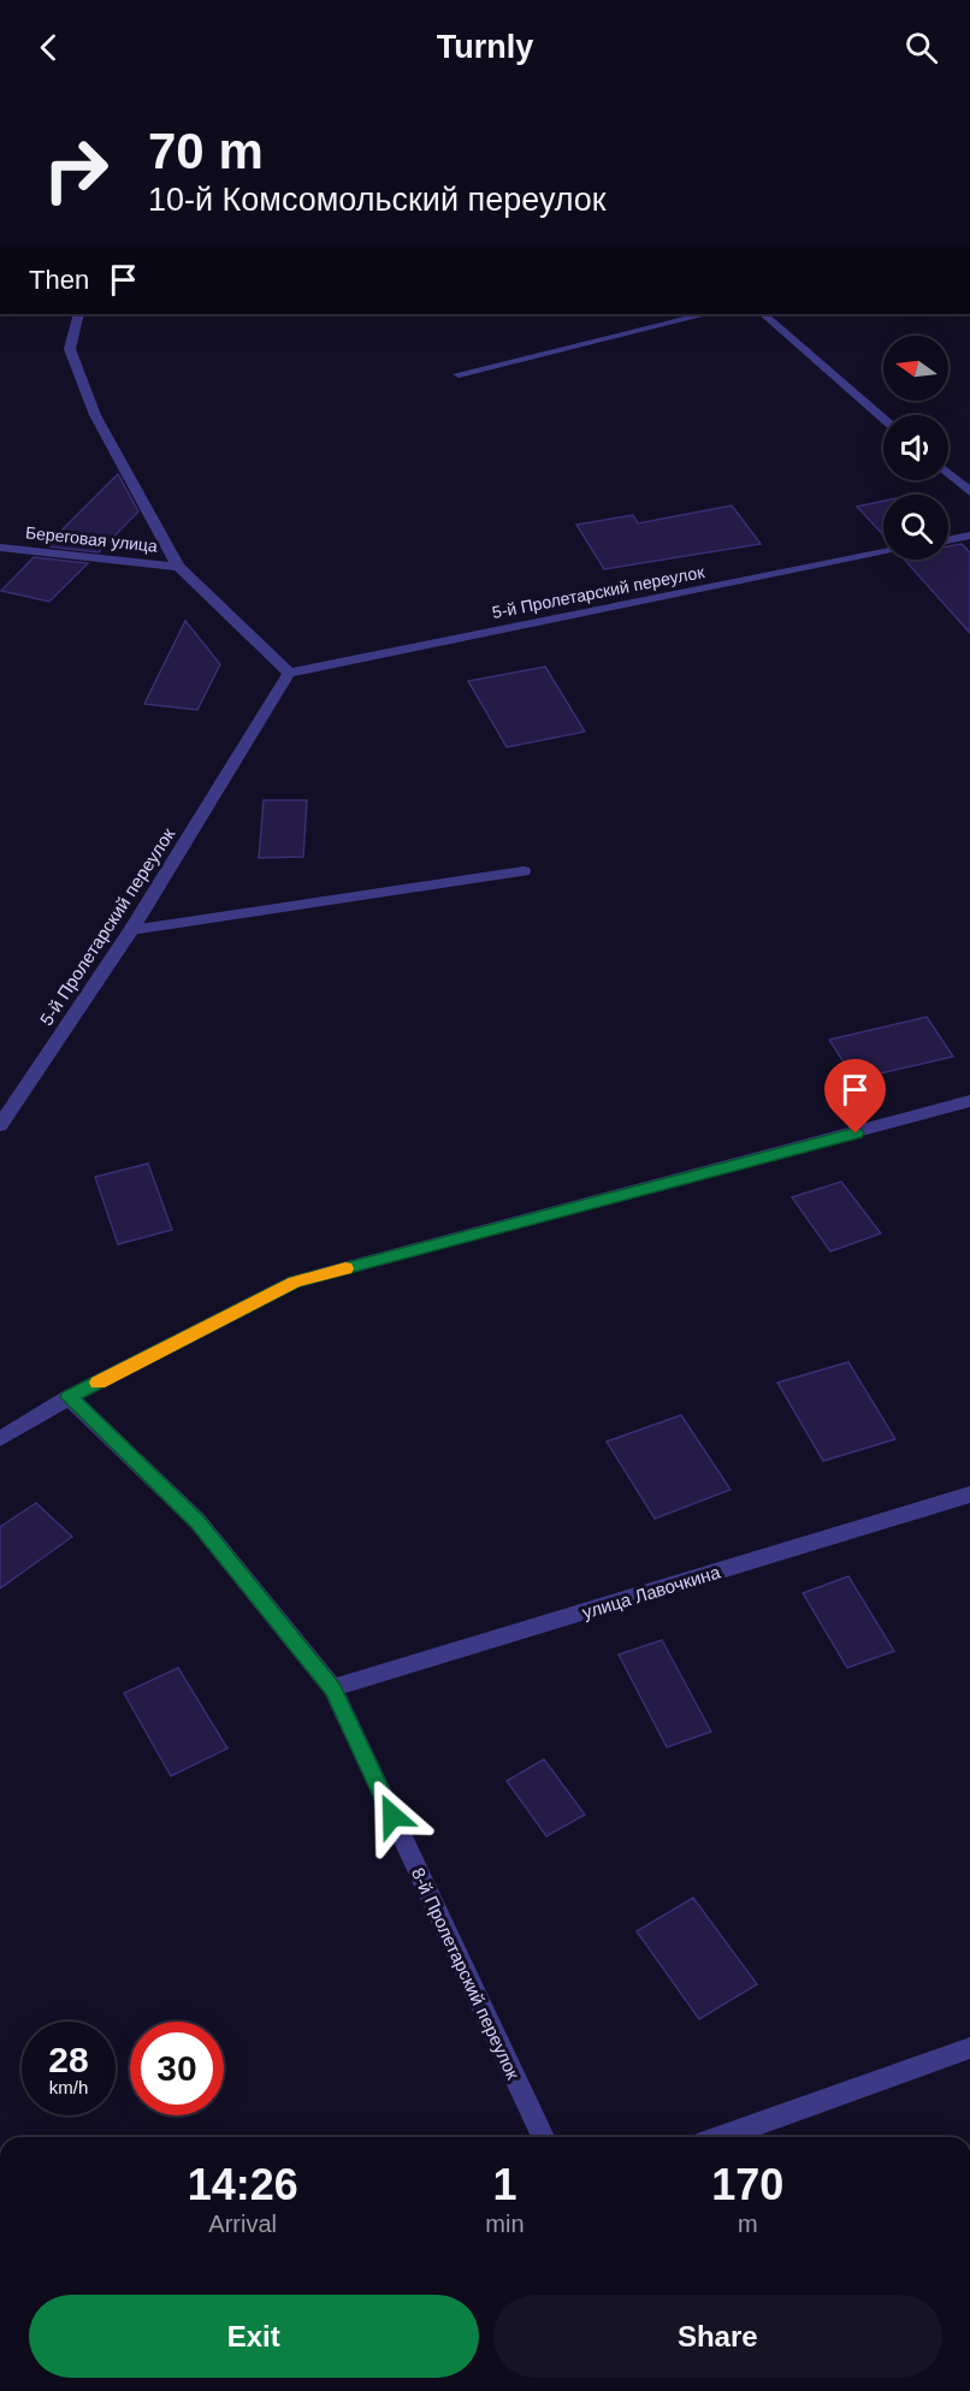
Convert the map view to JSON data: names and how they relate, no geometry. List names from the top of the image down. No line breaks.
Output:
{"streets":{"street":["Береговая улица","5-й Пролетарский переулок","улица Лавочкина","8-й Пролетарский переулок"]},"crossings":[["улица Лавочкина","8-й Пролетарский переулок"]],"north":"left","page":{"header":"Turnly","turn":["70 m","10-й Комсомольский переулок"],"then":"Then","speed":"28 km/h","limit":"30","eta":["14:26","Arrival","1","min","170","m"],"buttons":["Exit","Share"]}}
